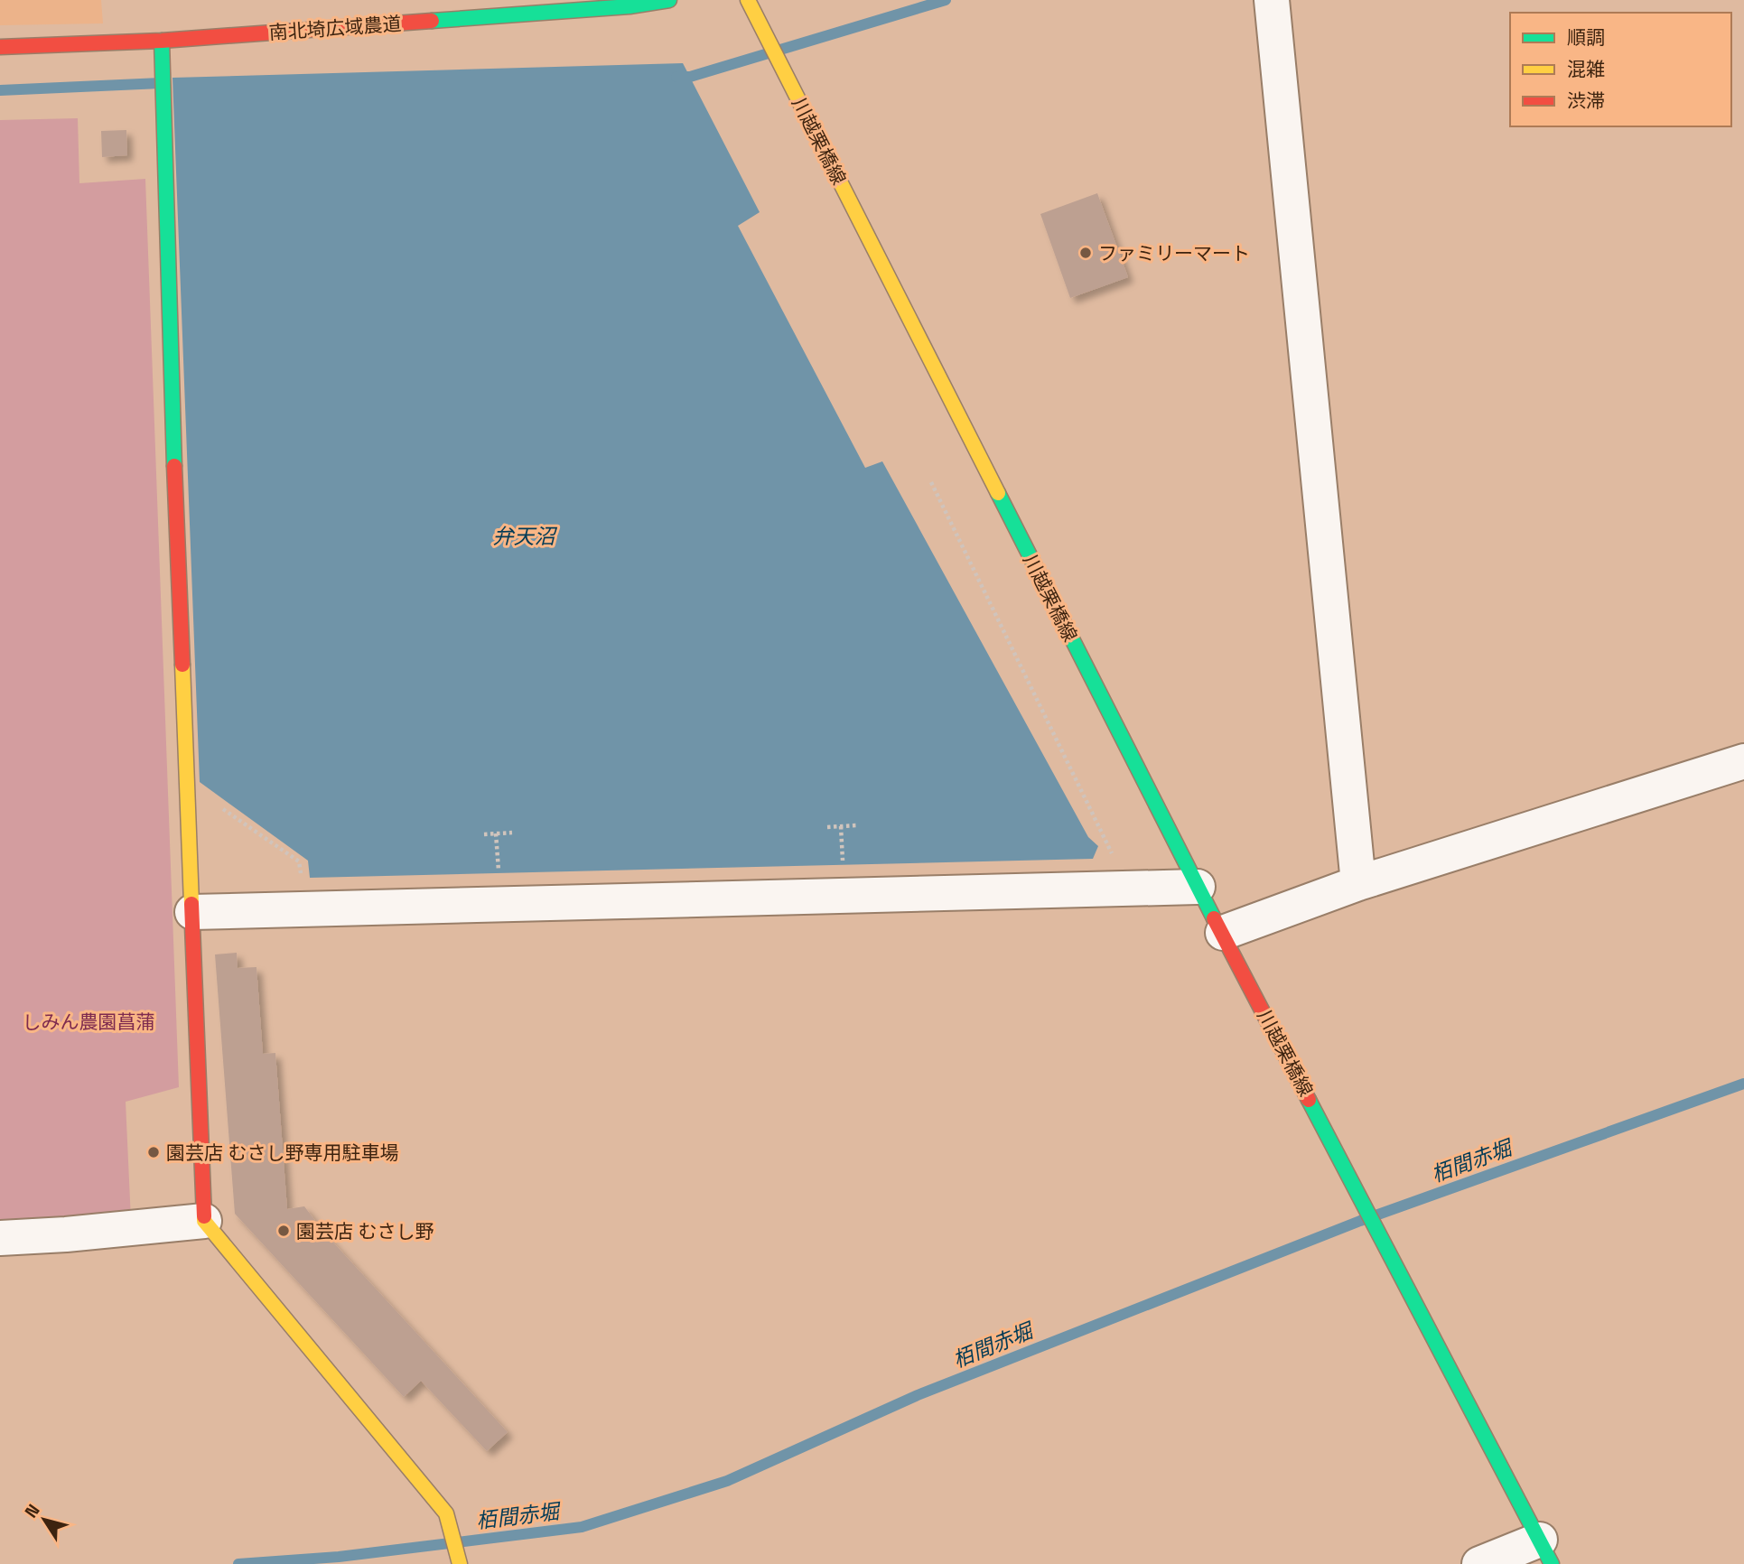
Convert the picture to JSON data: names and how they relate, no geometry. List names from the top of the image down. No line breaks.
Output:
{"streets":{"street":["南北埼広域農道","川越栗橋線"]},"water":["弁天沼","栢間赤堀"],"parks":["しみん農園菖蒲"],"places":["ファミリーマート","園芸店 むさし野専用駐車場","園芸店 むさし野"],"legend":["順調","混雑","渋滞"],"north":"top left"}
